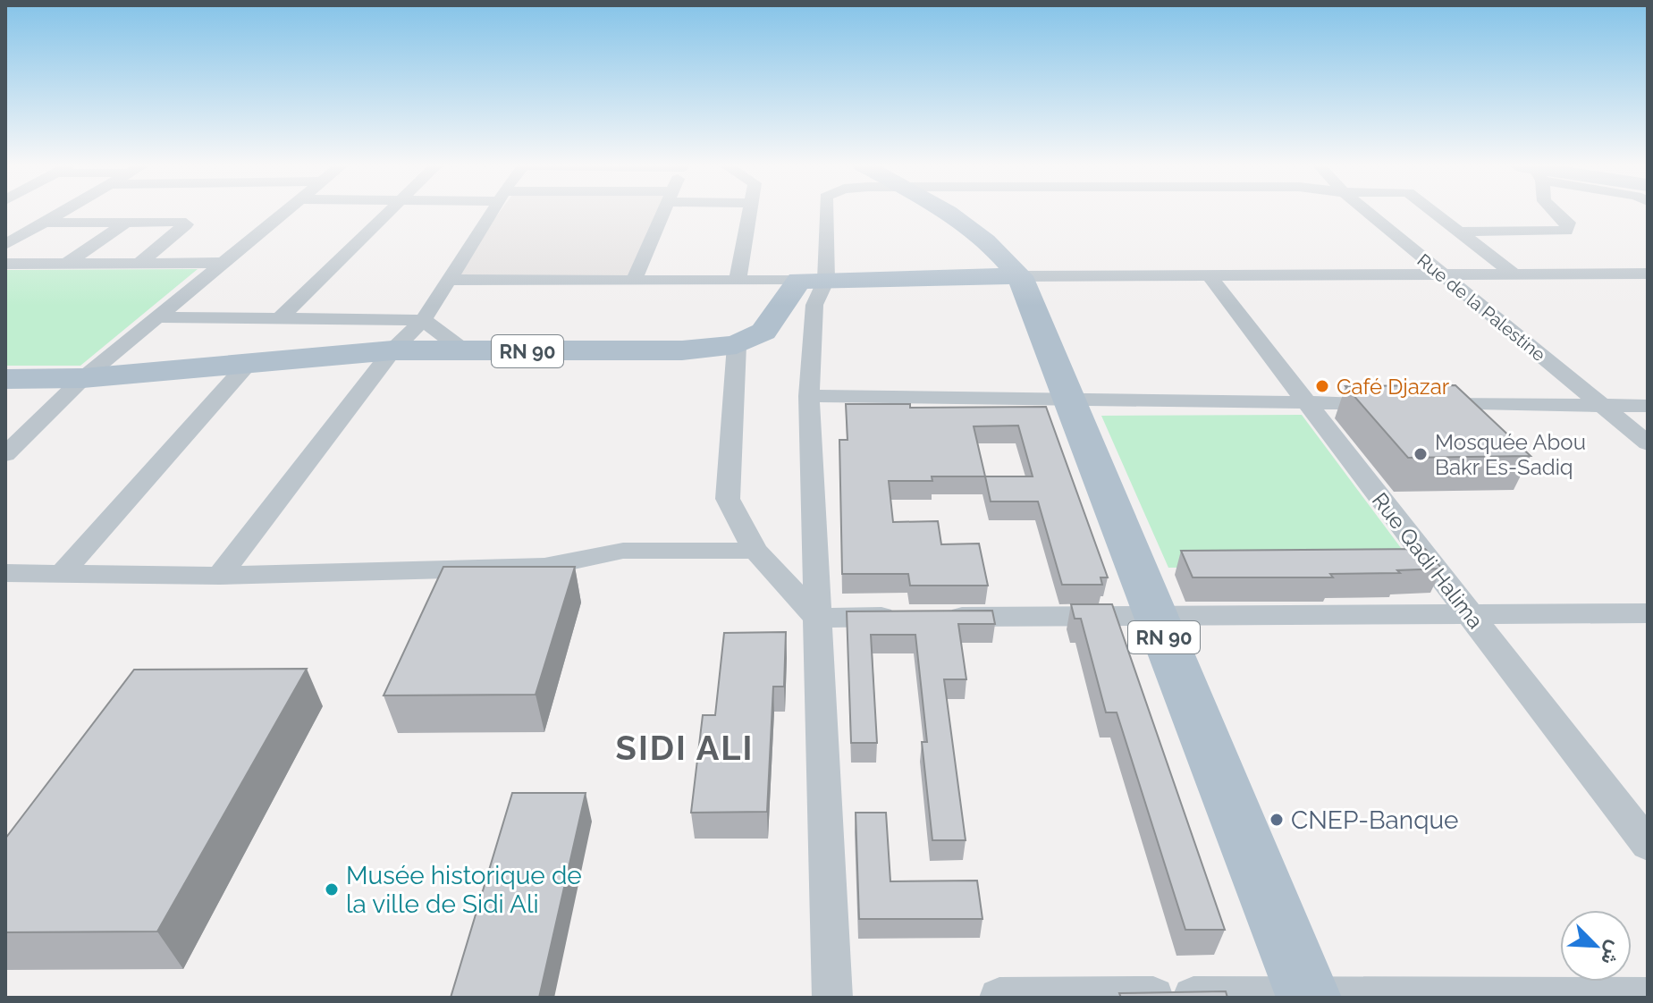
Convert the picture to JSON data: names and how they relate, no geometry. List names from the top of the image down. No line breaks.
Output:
{"streets":{"main road":["RN 90"],"street":["Rue de la Palestine","Rue Qadi Halima"]},"districts":["SIDI ALI"],"places":["Café Djazar","Mosquée Abou Bakr Es-Sadiq","CNEP-Banque","Musée historique de la ville de Sidi Ali"],"north":"bottom right"}
